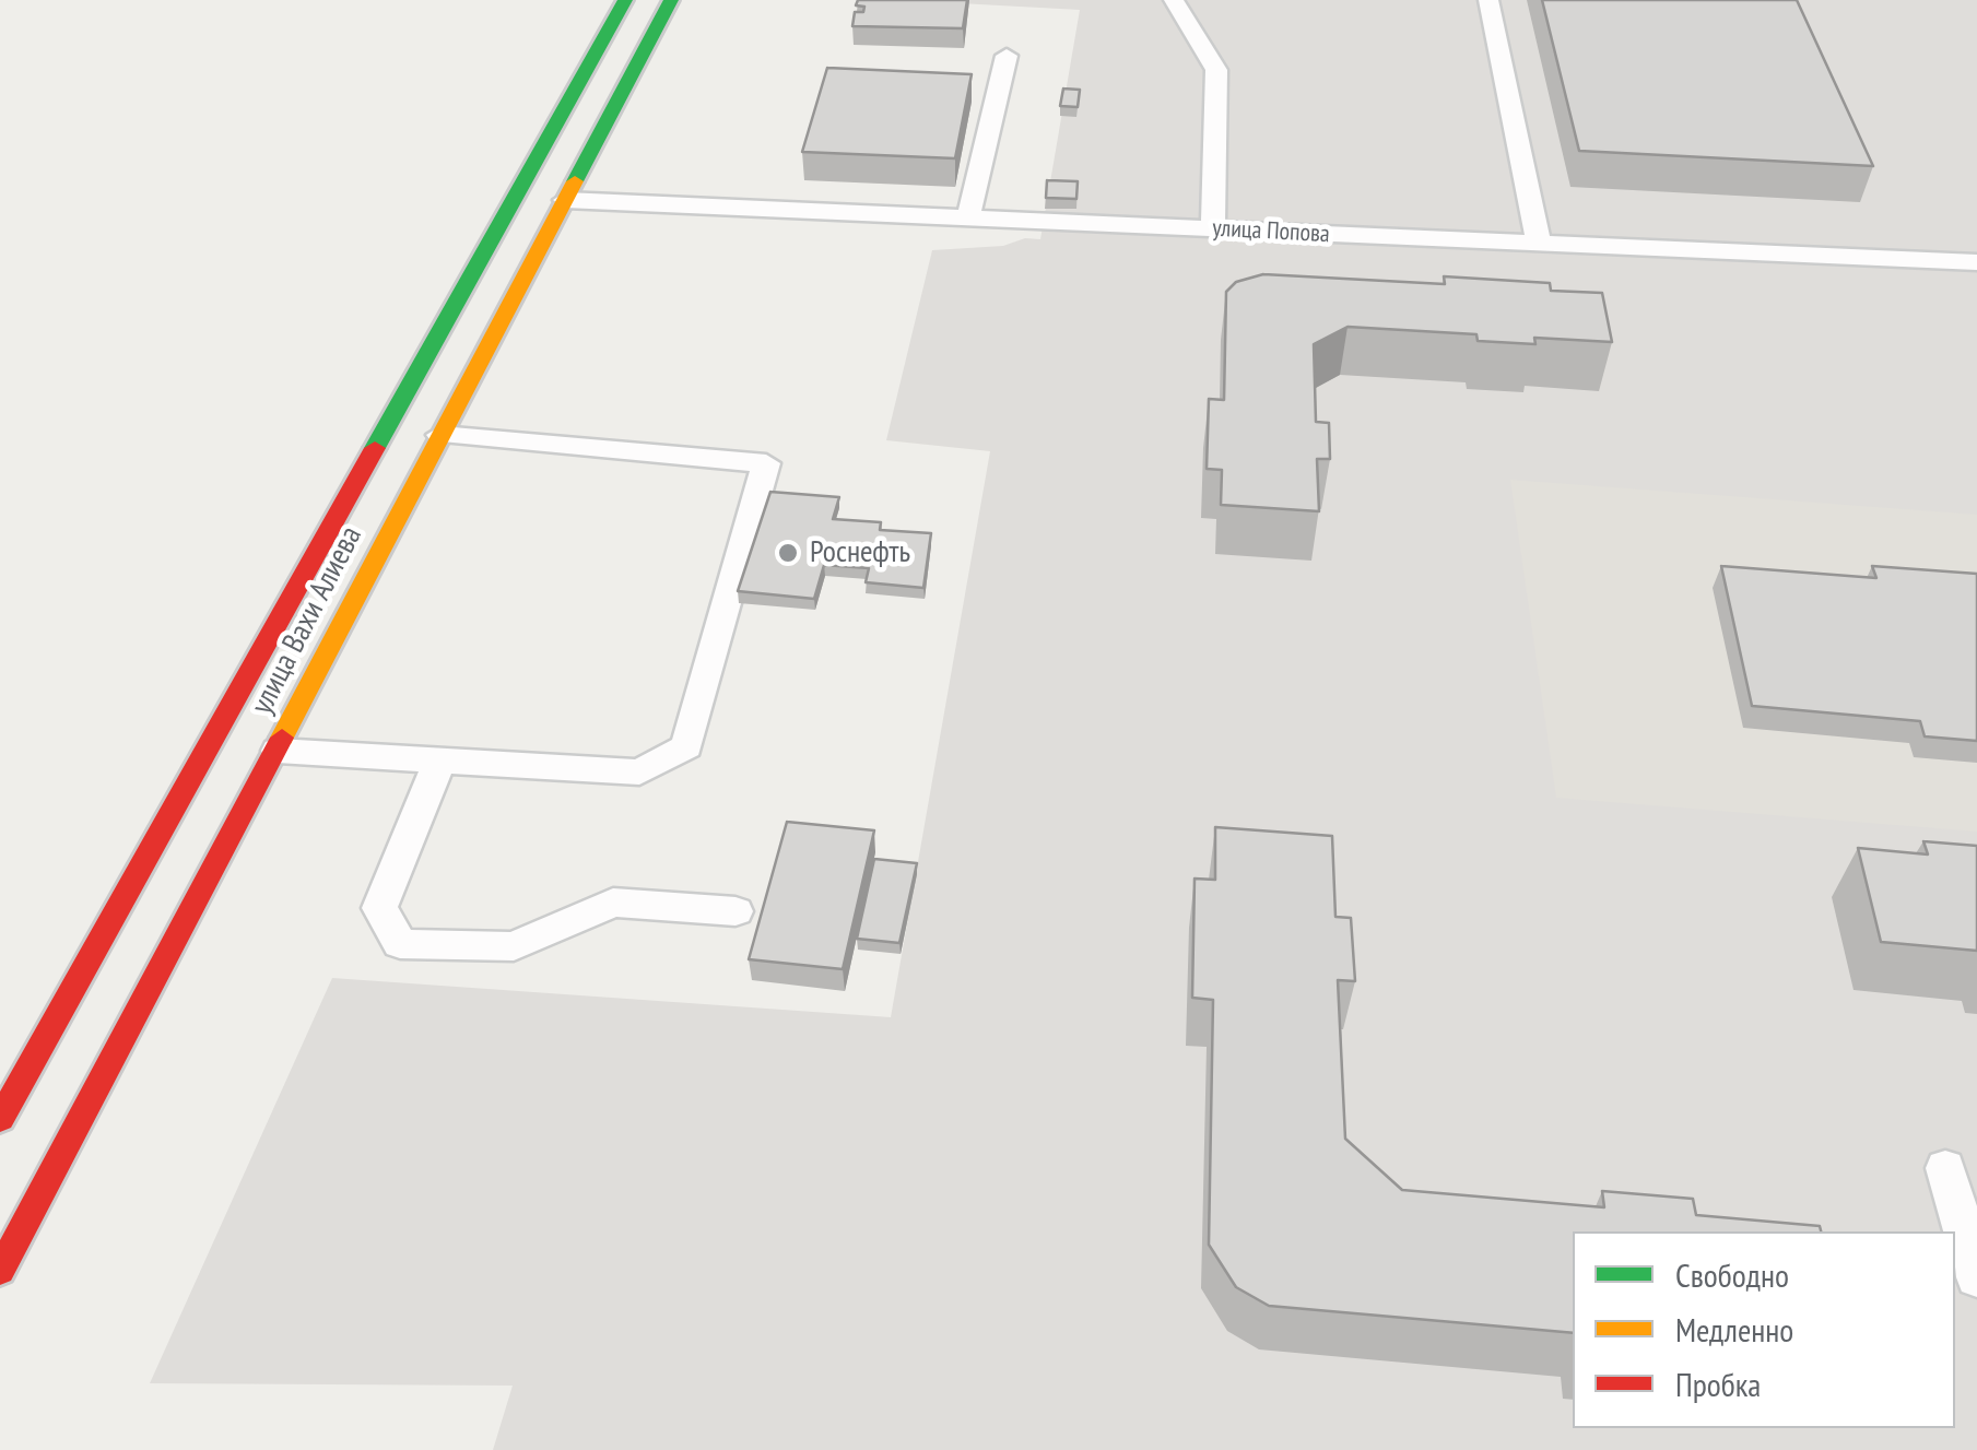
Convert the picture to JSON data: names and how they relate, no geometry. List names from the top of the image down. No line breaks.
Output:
{"streets":{"main road":["улица Вахи Алиева"],"lane":["улица Попова"]},"crossings":[["улица Попова","улица Вахи Алиева"]],"places":["Роснефть"],"legend":["Свободно","Медленно","Пробка"]}
